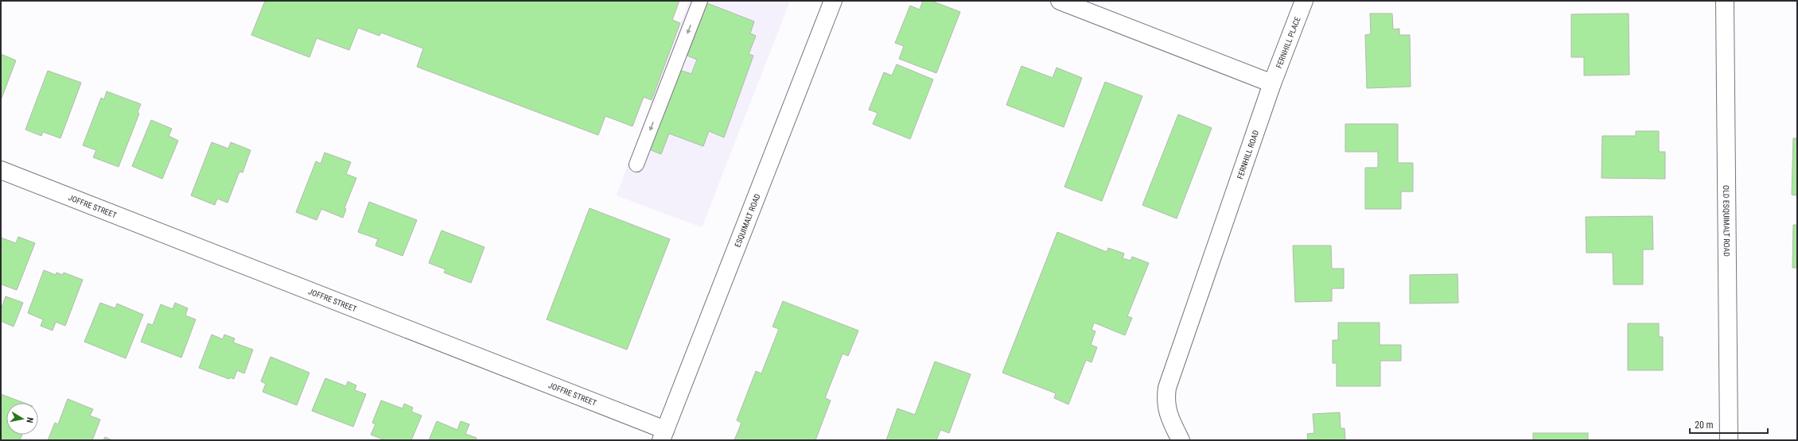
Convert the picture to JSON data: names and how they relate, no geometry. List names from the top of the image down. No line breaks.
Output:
{"streets":{"street":["FERNHILL PLACE","FERNHILL ROAD","JOFFRE STREET","OLD ESQUIMALT ROAD","ESQUIMALT ROAD"]},"crossings":[["FERNHILL PLACE","FERNHILL ROAD"],["JOFFRE STREET","ESQUIMALT ROAD"]],"scale_bar":"20 m","north":"right"}
